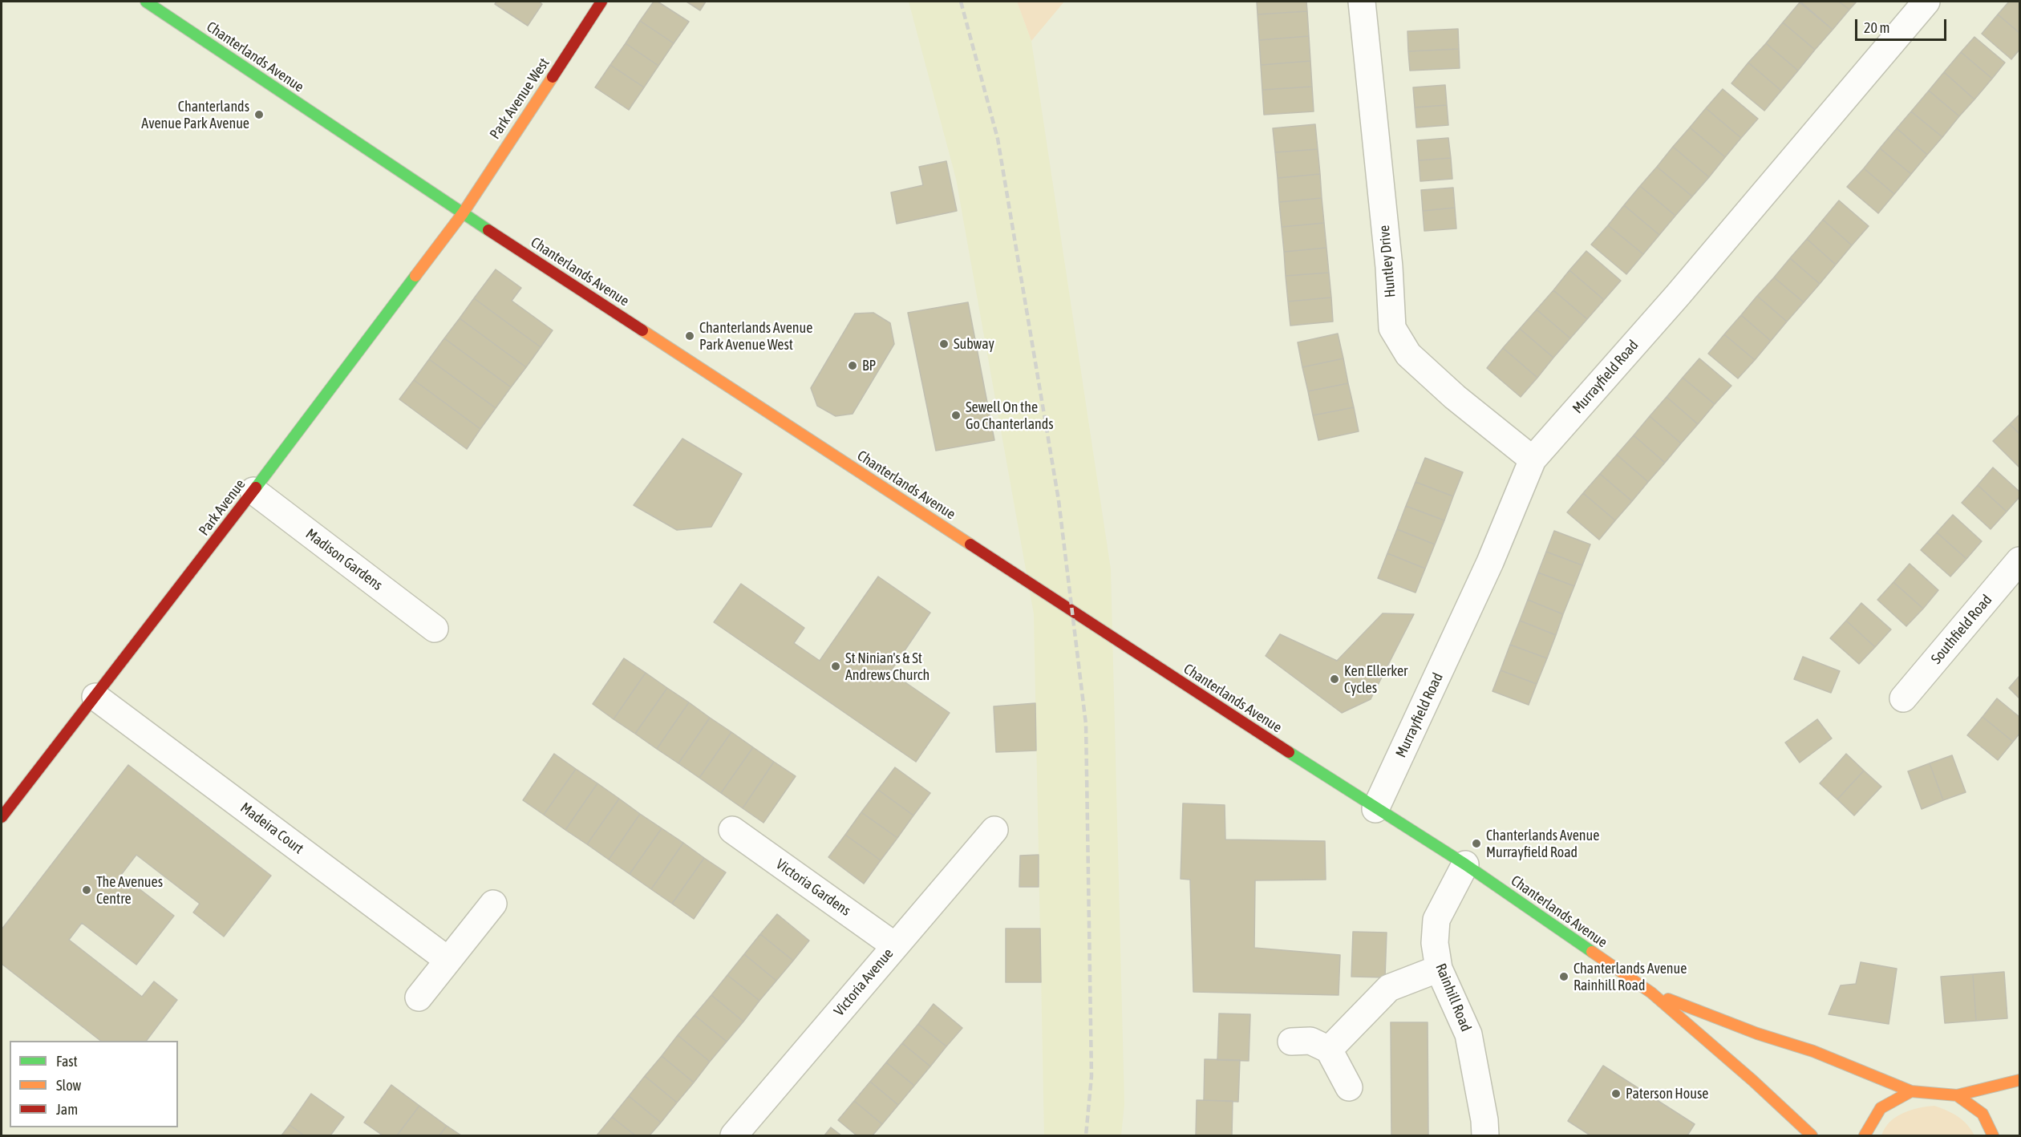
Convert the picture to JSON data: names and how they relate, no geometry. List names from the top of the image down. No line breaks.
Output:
{"streets":{"street":["Chanterlands Avenue","Park Avenue West","Huntley Drive","Murrayfield Road","Park Avenue","Madison Gardens","Southfield Road","Madeira Court","Victoria Gardens","Victoria Avenue","Rainhill Road"]},"crossings":[["Chanterlands Avenue","Park Avenue West"],["Chanterlands Avenue","Murrayfield Road"],["Chanterlands Avenue","Park Avenue"],["Chanterlands Avenue","Rainhill Road"],["Park Avenue West","Park Avenue"],["Huntley Drive","Murrayfield Road"],["Park Avenue","Madison Gardens"],["Park Avenue","Madeira Court"],["Victoria Gardens","Victoria Avenue"]],"places":["Chanterlands Avenue Park Avenue","Chanterlands Avenue Park Avenue West","Subway","BP","Sewell On the Go Chanterlands","St Ninian's & St Andrews Church","Ken Ellerker Cycles","Chanterlands Avenue Murrayfield Road","The Avenues Centre","Chanterlands Avenue Rainhill Road","Paterson House"],"legend":["Fast","Slow","Jam"],"scale_bar":"20 m"}
